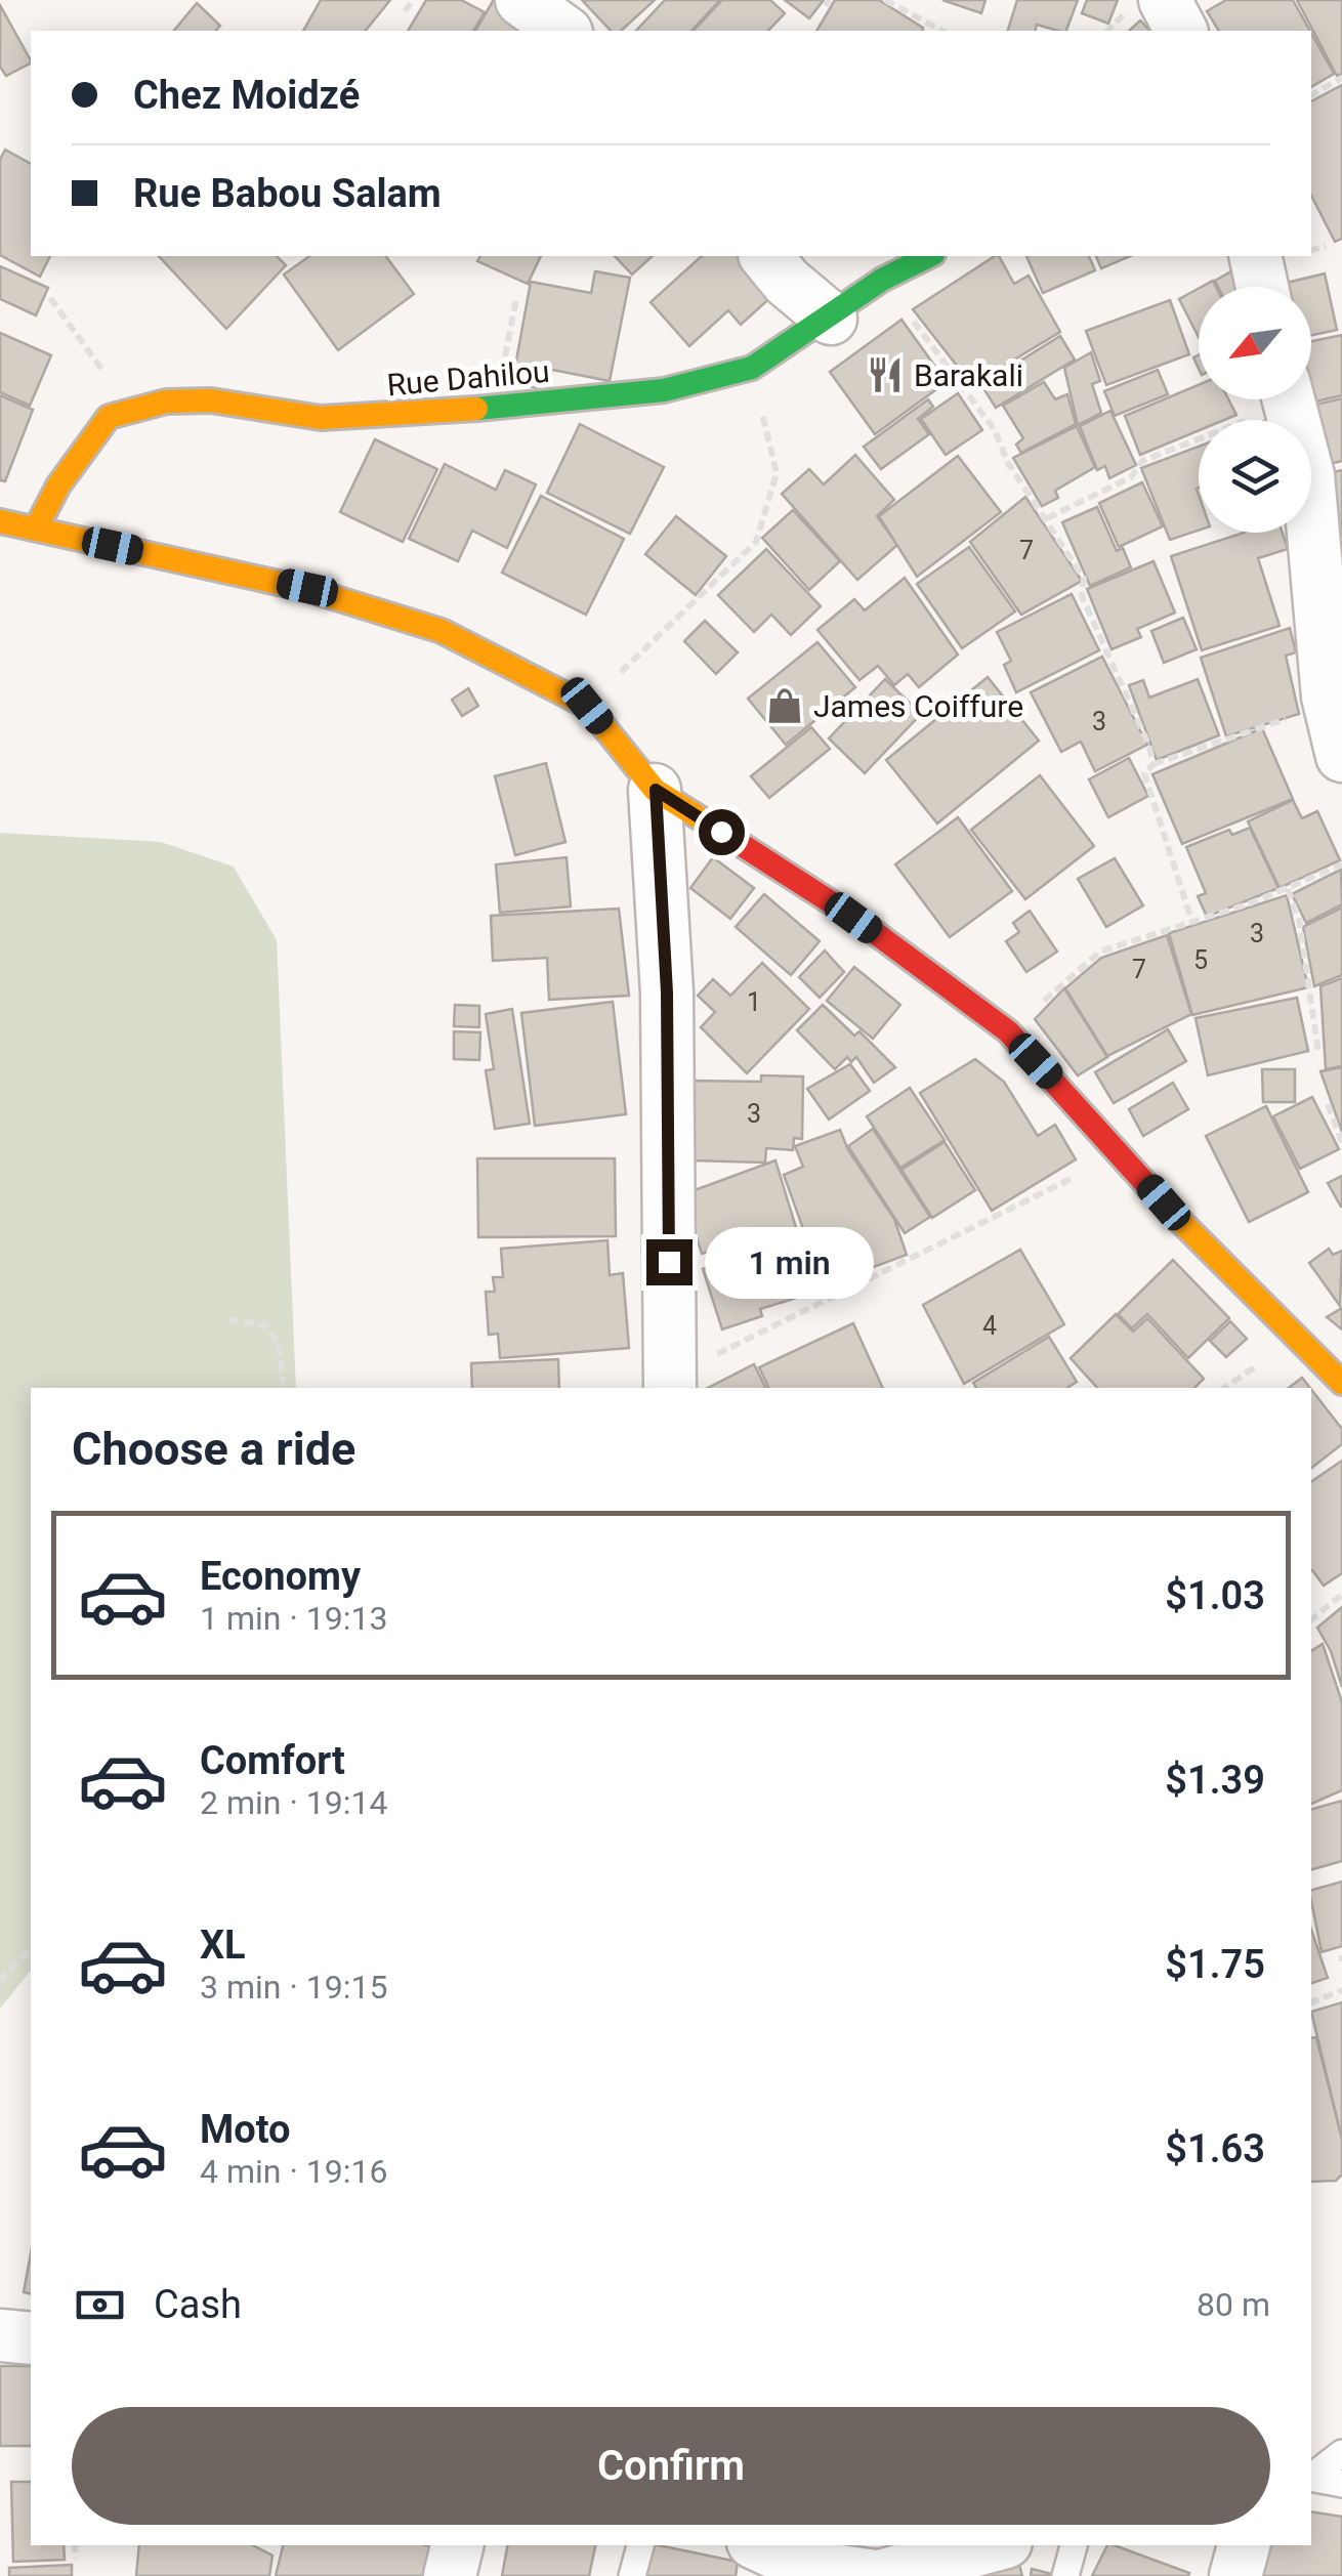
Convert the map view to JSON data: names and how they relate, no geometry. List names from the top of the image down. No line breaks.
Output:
{"streets":{"street":["Rue Dahilou"]},"places":{"restaurant":["Barakali"],"shop":["James Coiffure"]},"house_numbers":["7","3","3","5","7","1","3","4"],"north":"bottom left","page":{"banner":["Chez Moidzé","Rue Babou Salam"],"bubble":"1 min","heading":"Choose a ride","list":[{"name":"Economy","note":"1 min · 19:13","value":"$1.03"},{"name":"Comfort","note":"2 min · 19:14","value":"$1.39"},{"name":"XL","note":"3 min · 19:15","value":"$1.75"},{"name":"Moto","note":"4 min · 19:16","value":"$1.63"}],"pay":["Cash","80 m"],"buttons":"Confirm"}}
